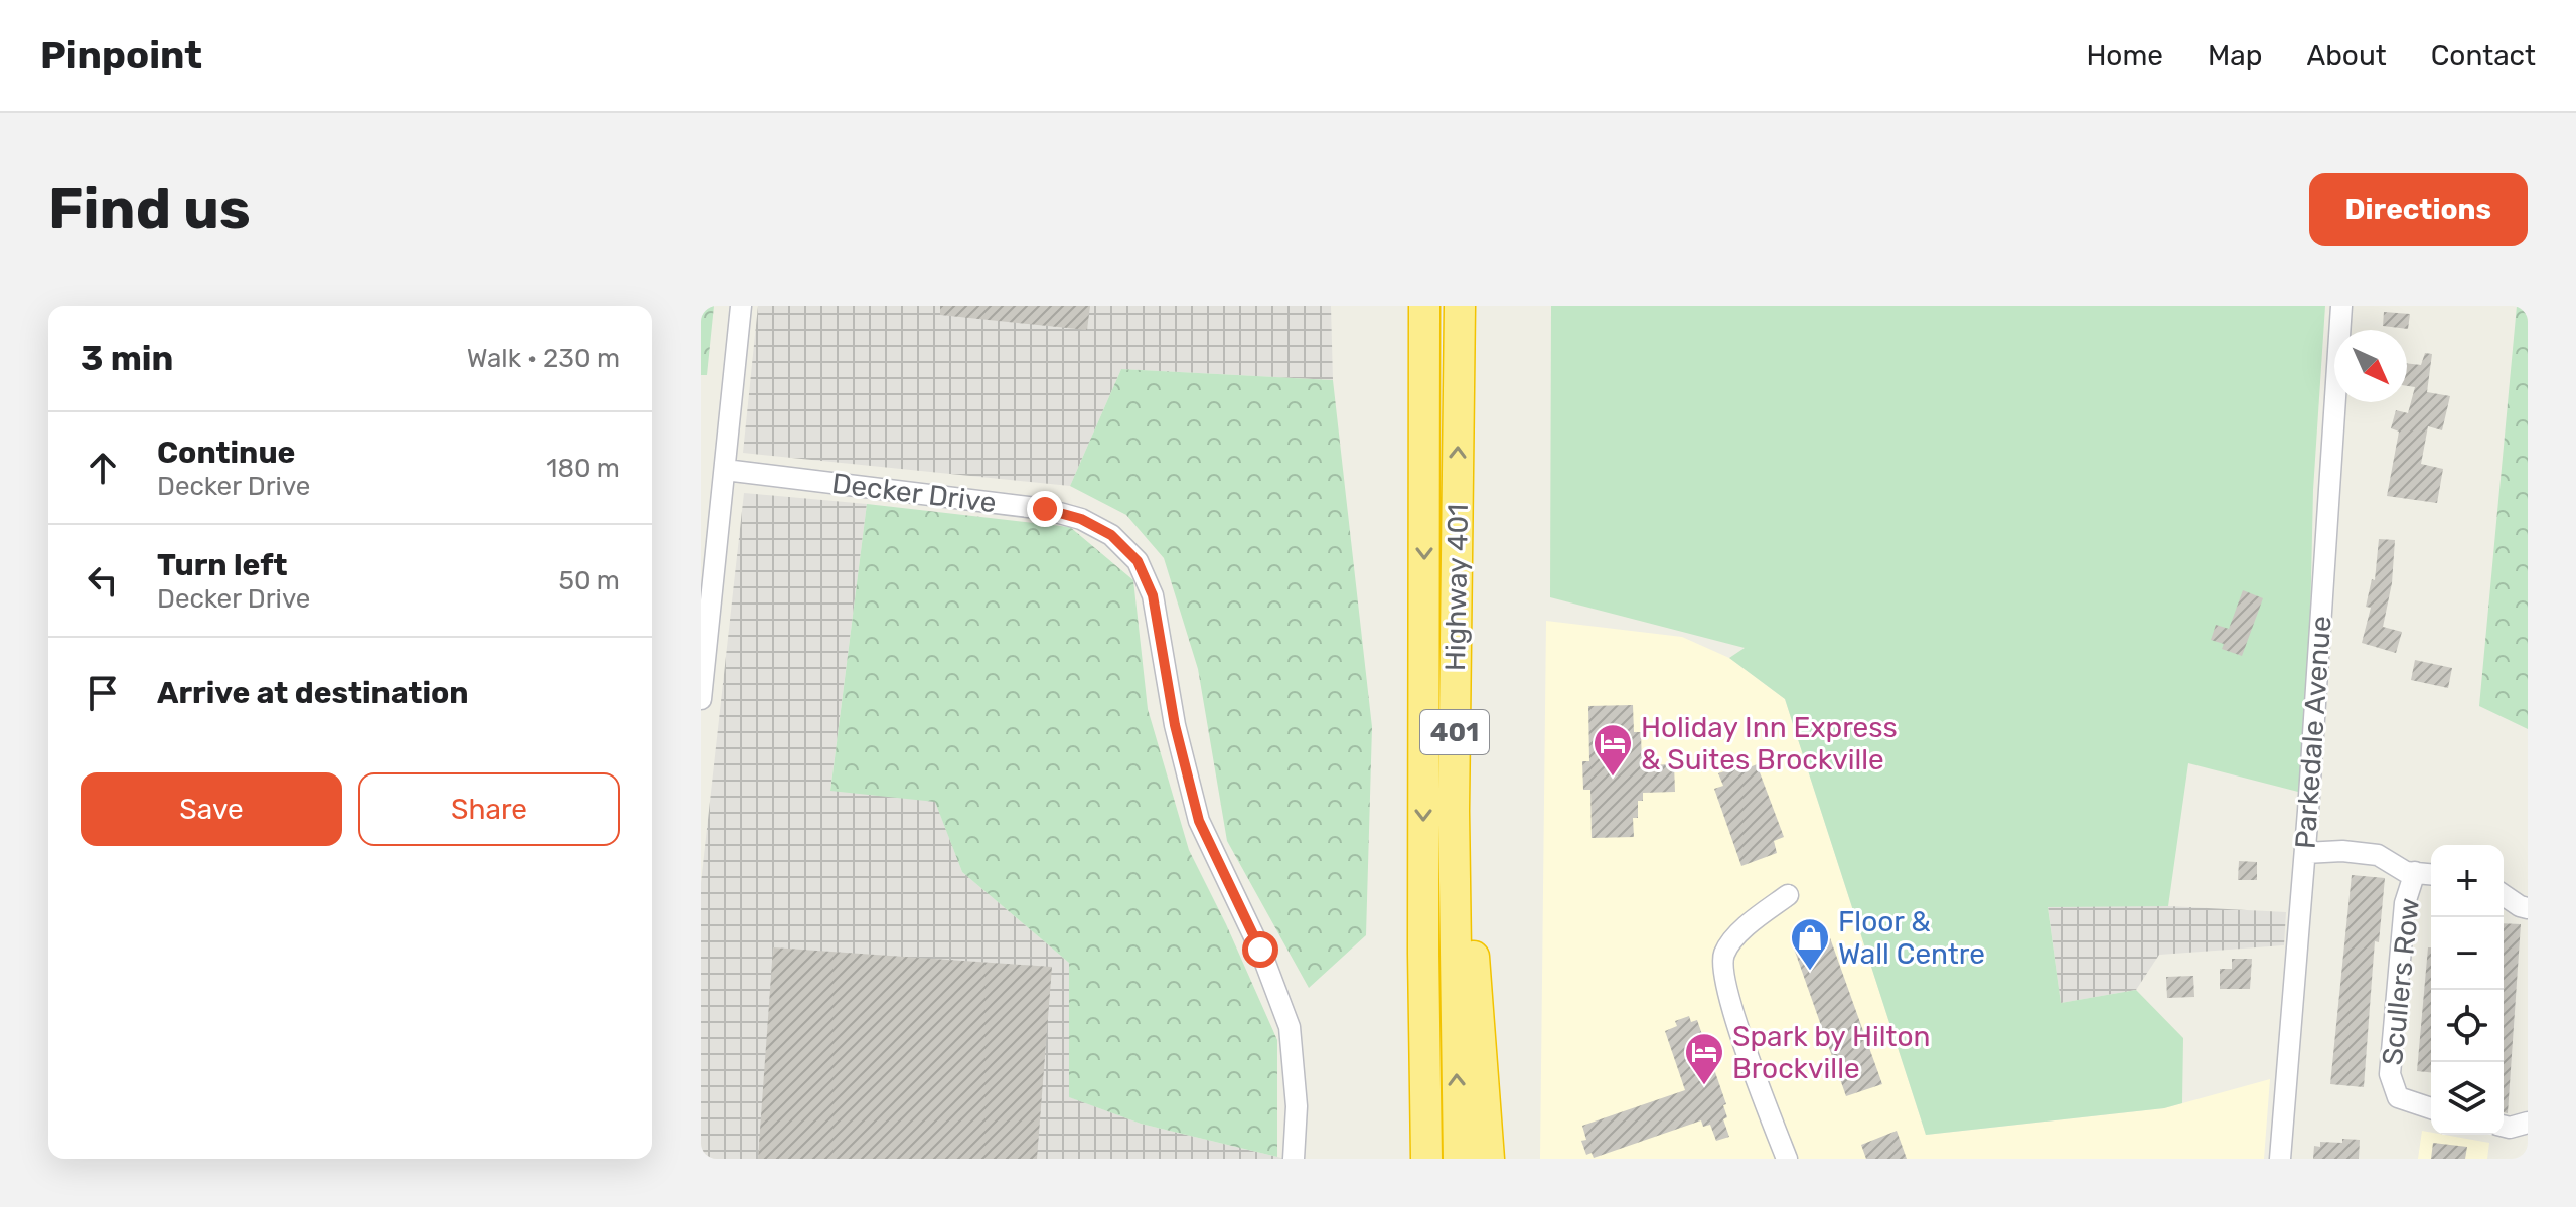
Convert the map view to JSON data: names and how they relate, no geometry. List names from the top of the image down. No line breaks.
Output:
{"streets":{"highway":["Highway 401","401"],"street":["Decker Drive","Parkedale Avenue","Scullers Row"]},"places":{"hotel":["Holiday Inn Express & Suites Brockville","Spark by Hilton Brockville"],"shop":["Floor & Wall Centre"]},"north":"bottom right","page":{"header":"Pinpoint","nav":["Home","Map","About","Contact"],"buttons":["Directions",["Save","Share"]],"title":"Find us","heading":["3 min","Walk · 230 m"],"list":[["Continue","Decker Drive","180 m"],["Turn left","Decker Drive","50 m"],"Arrive at destination"],"map_buttons":["+","−"]}}
